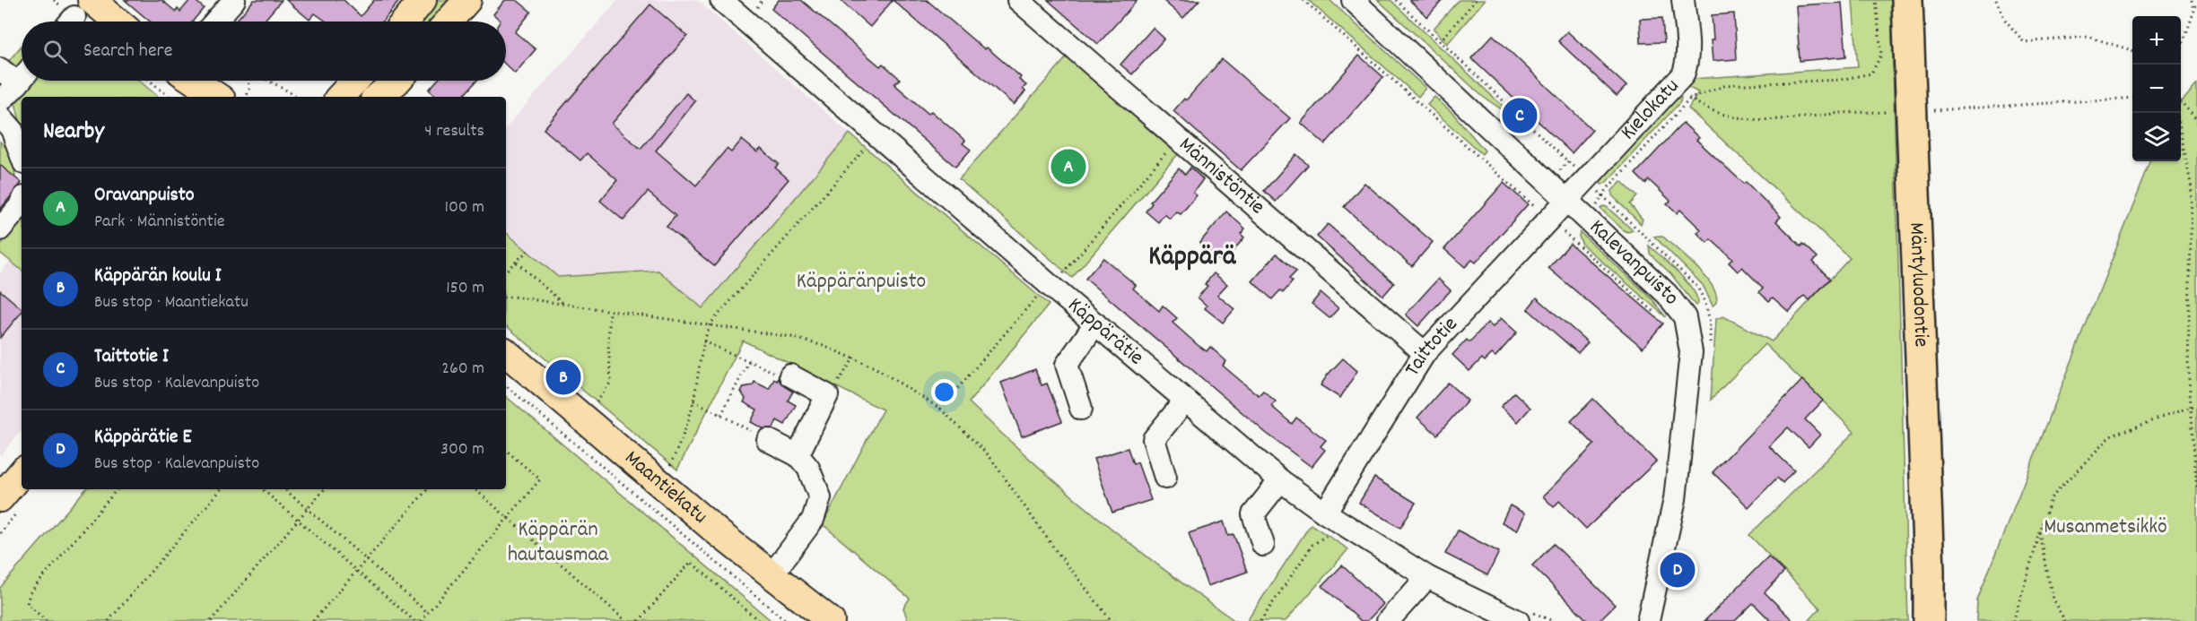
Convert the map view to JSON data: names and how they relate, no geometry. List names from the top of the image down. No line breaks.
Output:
{"streets":{"highway":["Mäntyluodontie"],"main road":["Maantiekatu"],"street":["Kielokatu","Männistöntie","Kalevanpuisto","Käppärätie","Taittotie"]},"crossings":[["Kielokatu","Kalevanpuisto"],["Kielokatu","Taittotie"],["Männistöntie","Taittotie"],["Kalevanpuisto","Taittotie"],["Käppärätie","Taittotie"]],"districts":["Käppärä"],"parks":["Käppäränpuisto","Musanmetsikkö","Käppärän hautausmaa"],"page":{"map_buttons":["+","−"],"search":"Search here","pins":["C","A","B","D"],"heading":["Nearby","4 results"],"list":[{"mark":"A","name":"Oravanpuisto","note":"Park · Männistöntie","value":"100 m"},{"mark":"B","name":"Käppärän koulu I","note":"Bus stop · Maantiekatu","value":"150 m"},{"mark":"C","name":"Taittotie I","note":"Bus stop · Kalevanpuisto","value":"260 m"},{"mark":"D","name":"Käppärätie E","note":"Bus stop · Kalevanpuisto","value":"300 m"}]}}
